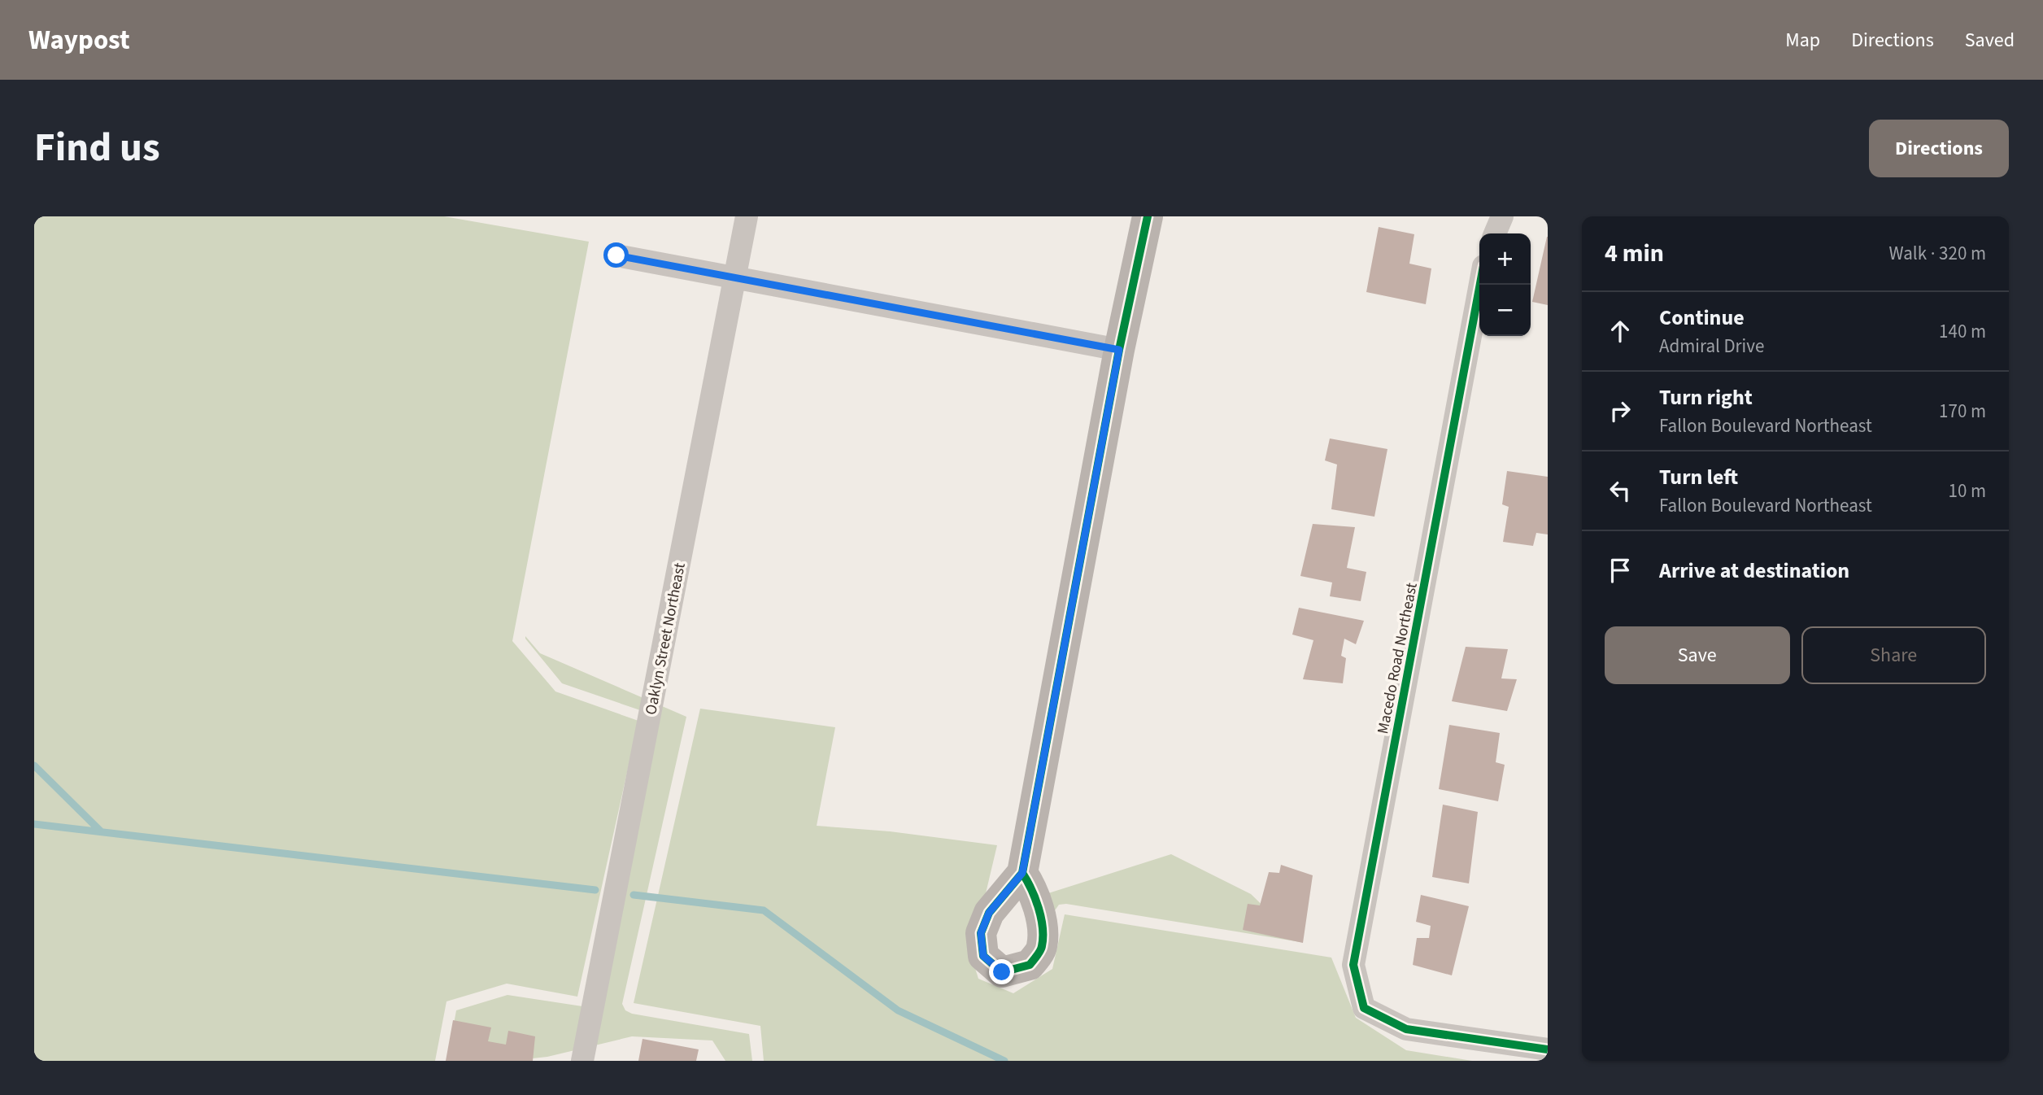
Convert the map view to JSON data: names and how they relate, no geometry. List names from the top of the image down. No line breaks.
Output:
{"streets":{"street":["Oaklyn Street Northeast","Macedo Road Northeast"]},"page":{"header":"Waypost","nav":["Map","Directions","Saved"],"title":"Find us","buttons":["Directions",["Save","Share"]],"heading":["4 min","Walk · 320 m"],"map_buttons":["+","−"],"list":[["Continue","Admiral Drive","140 m"],["Turn right","Fallon Boulevard Northeast","170 m"],["Turn left","Fallon Boulevard Northeast","10 m"],"Arrive at destination"]}}
